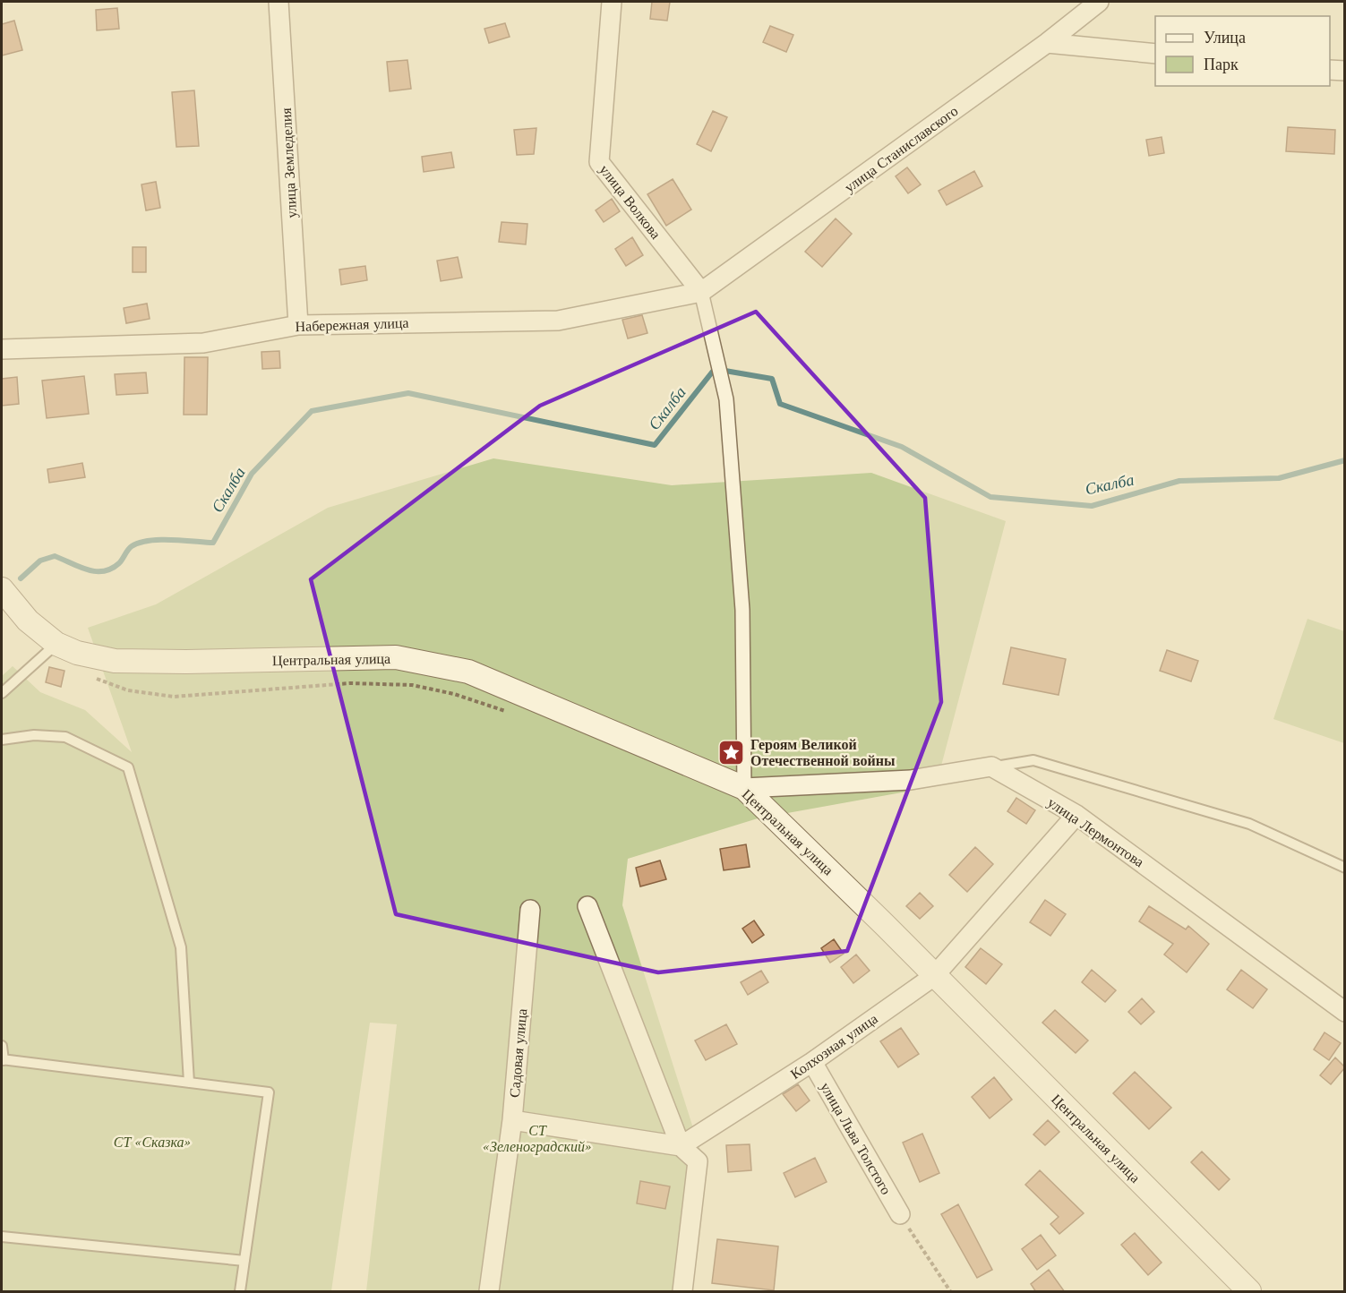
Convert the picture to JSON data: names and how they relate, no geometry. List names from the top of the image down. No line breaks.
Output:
{"streets":{"street":["улица Станиславского","улица Земледелия","улица Волкова","Набережная улица","Центральная улица","улица Лермонтова","Колхозная улица","Садовая улица","улица Льва Толстого"]},"crossings":[["улица Станиславского","улица Волкова"],["улица Станиславского","Набережная улица"],["улица Земледелия","Набережная улица"],["улица Волкова","Набережная улица"],["Центральная улица","Колхозная улица"],["улица Лермонтова","Колхозная улица"],["Колхозная улица","улица Льва Толстого"]],"water":["Скалба"],"parks":["СТ «Зеленоградский»","СТ «Сказка»"],"places":{"place":["Героям Великой Отечественной войны"]},"legend":["Улица","Парк"]}
